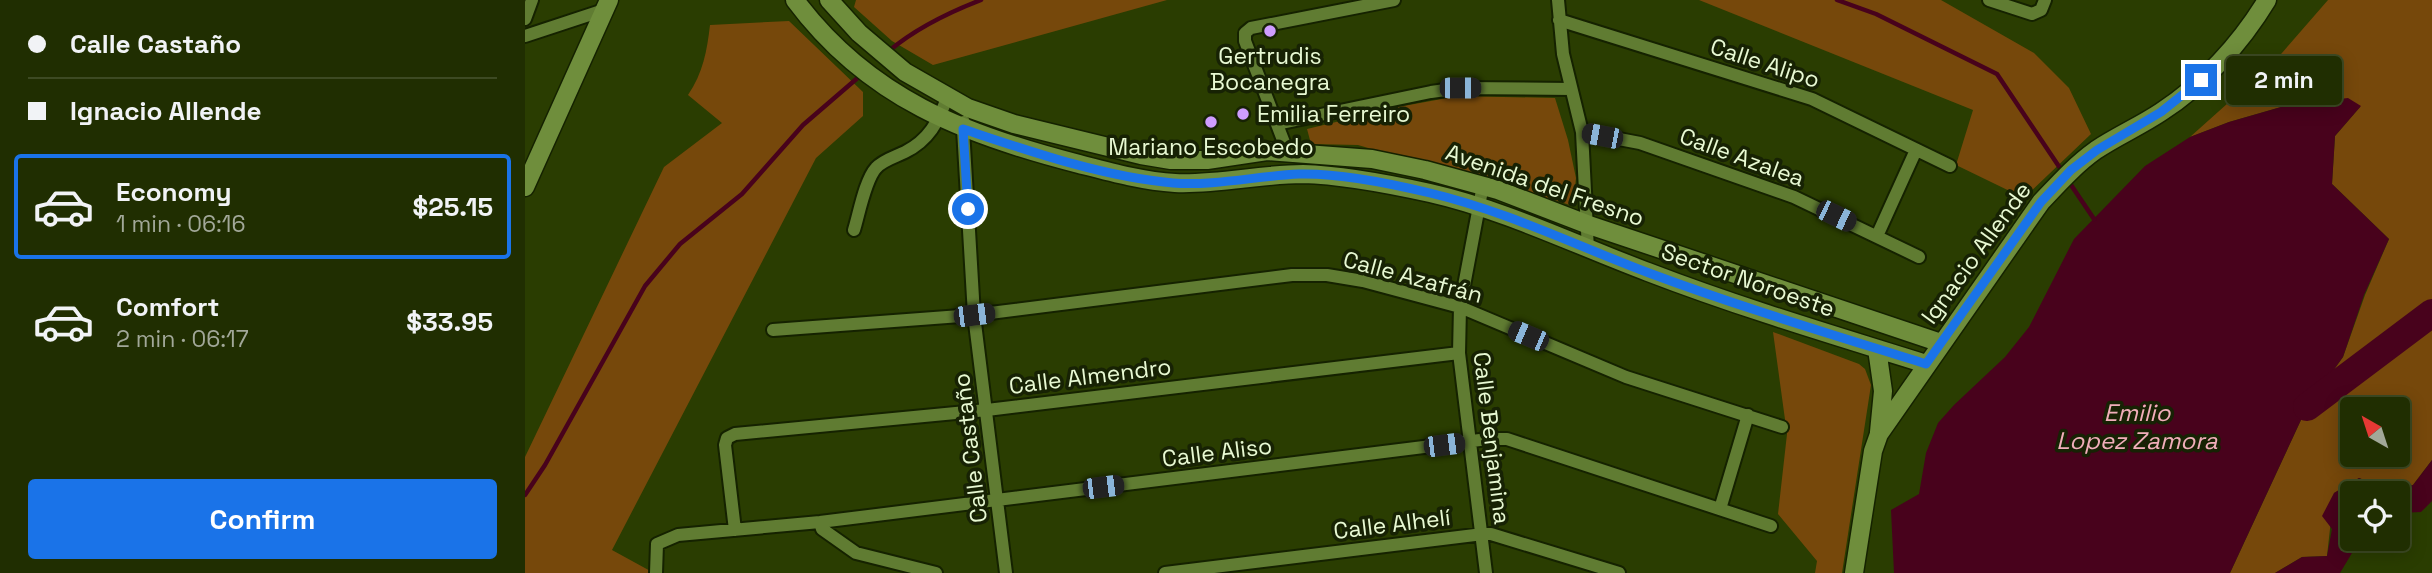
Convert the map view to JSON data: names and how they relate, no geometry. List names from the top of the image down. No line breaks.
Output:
{"streets":{"street":["Calle Alipo","Calle Azalea","Avenida del Fresno","Ignacio Allende","Calle Azafrán","Sector Noroeste","Calle Almendro","Calle Benjamina","Calle Castaño","Calle Aliso","Calle Alhelí"]},"crossings":[["Avenida del Fresno","Ignacio Allende"],["Avenida del Fresno","Sector Noroeste"],["Avenida del Fresno","Calle Benjamina"],["Avenida del Fresno","Calle Castaño"],["Ignacio Allende","Sector Noroeste"],["Calle Azafrán","Calle Benjamina"],["Calle Azafrán","Calle Castaño"],["Sector Noroeste","Calle Benjamina"],["Calle Almendro","Calle Benjamina"],["Calle Almendro","Calle Castaño"],["Calle Almendro","Calle Aliso"],["Calle Benjamina","Calle Aliso"],["Calle Benjamina","Calle Alhelí"],["Calle Castaño","Calle Aliso"]],"water":["Emilio Lopez Zamora"],"places":["Gertrudis Bocanegra","Emilia Ferreiro","Mariano Escobedo"],"north":"top left","page":{"banner":["Calle Castaño","Ignacio Allende"],"bubble":"2 min","list":[{"name":"Economy","note":"1 min · 06:16","value":"$25.15"},{"name":"Comfort","note":"2 min · 06:17","value":"$33.95"}],"buttons":"Confirm"}}
